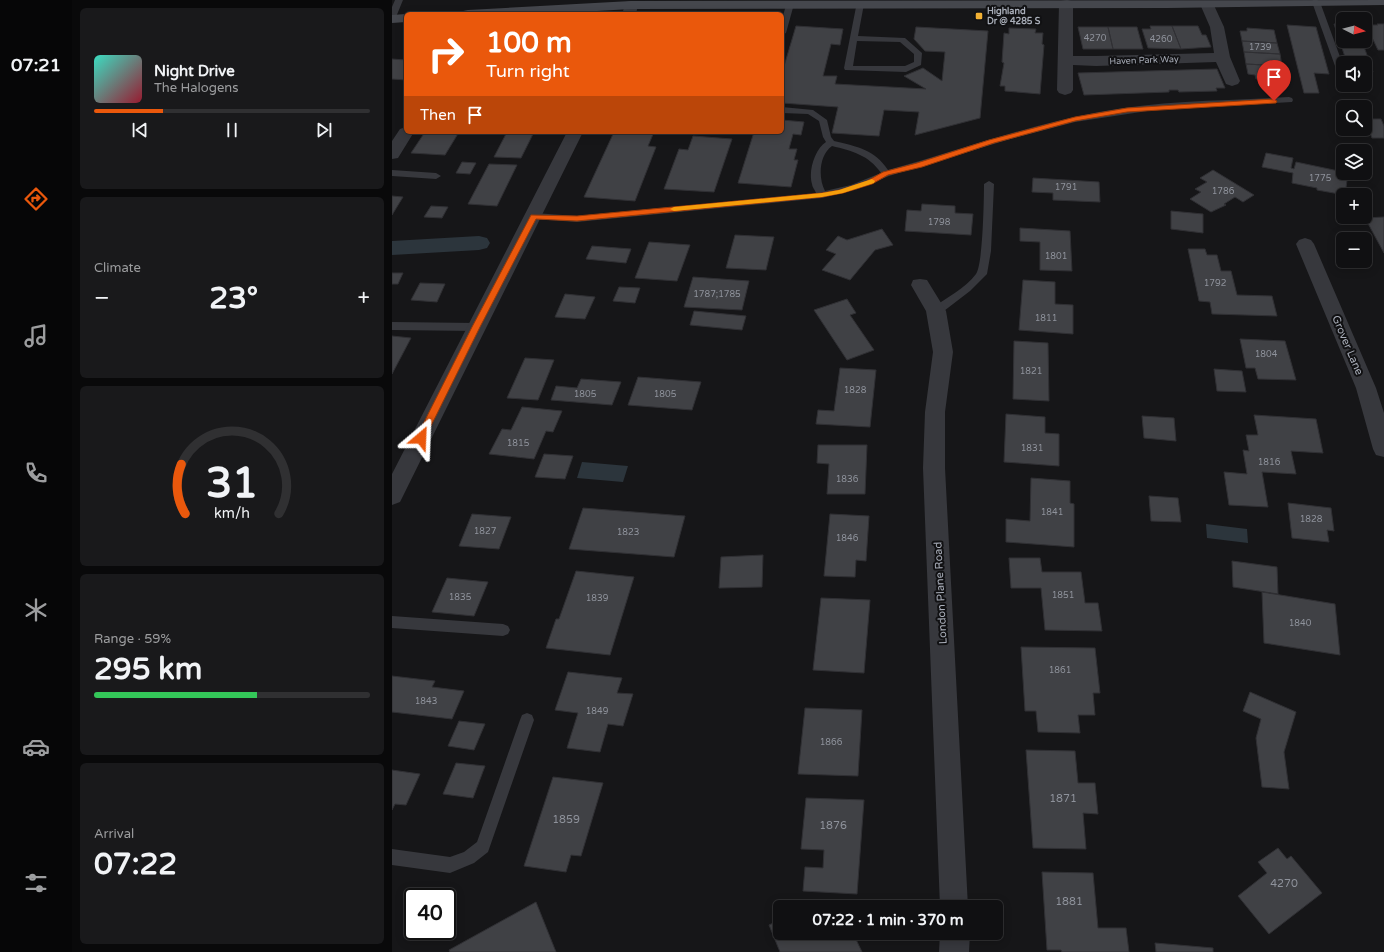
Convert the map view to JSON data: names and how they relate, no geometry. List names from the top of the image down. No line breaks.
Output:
{"streets":{"street":["Haven Park Way","Grover Lane","London Plane Road"]},"places":{"transit":["Highland Dr @ 4285 S"]},"house_numbers":["4270","4260","1739","1775","1791","1786","1798","1801","1792","1787;1785","1811","1804","1821","1828","1805","1805","1815","1831","1816","1836","1841","1828","1827","1823","1846","1851","1835","1839","1840","1861","1843","1849","1866","1871","1859","1876","4270","1881"],"north":"right","page":{"tabs":"07:21","map_buttons":["+","−"],"turn":["100 m","Turn right"],"song":["Night Drive","The Halogens"],"then":"Then","tile":["Climate",["Range · 59%","295 km"],["Arrival","07:22"]],"heat":["−","23°","+"],"limit":"40","trip":"07:22 · 1 min · 370 m","gauge":["31","km/h"]}}
